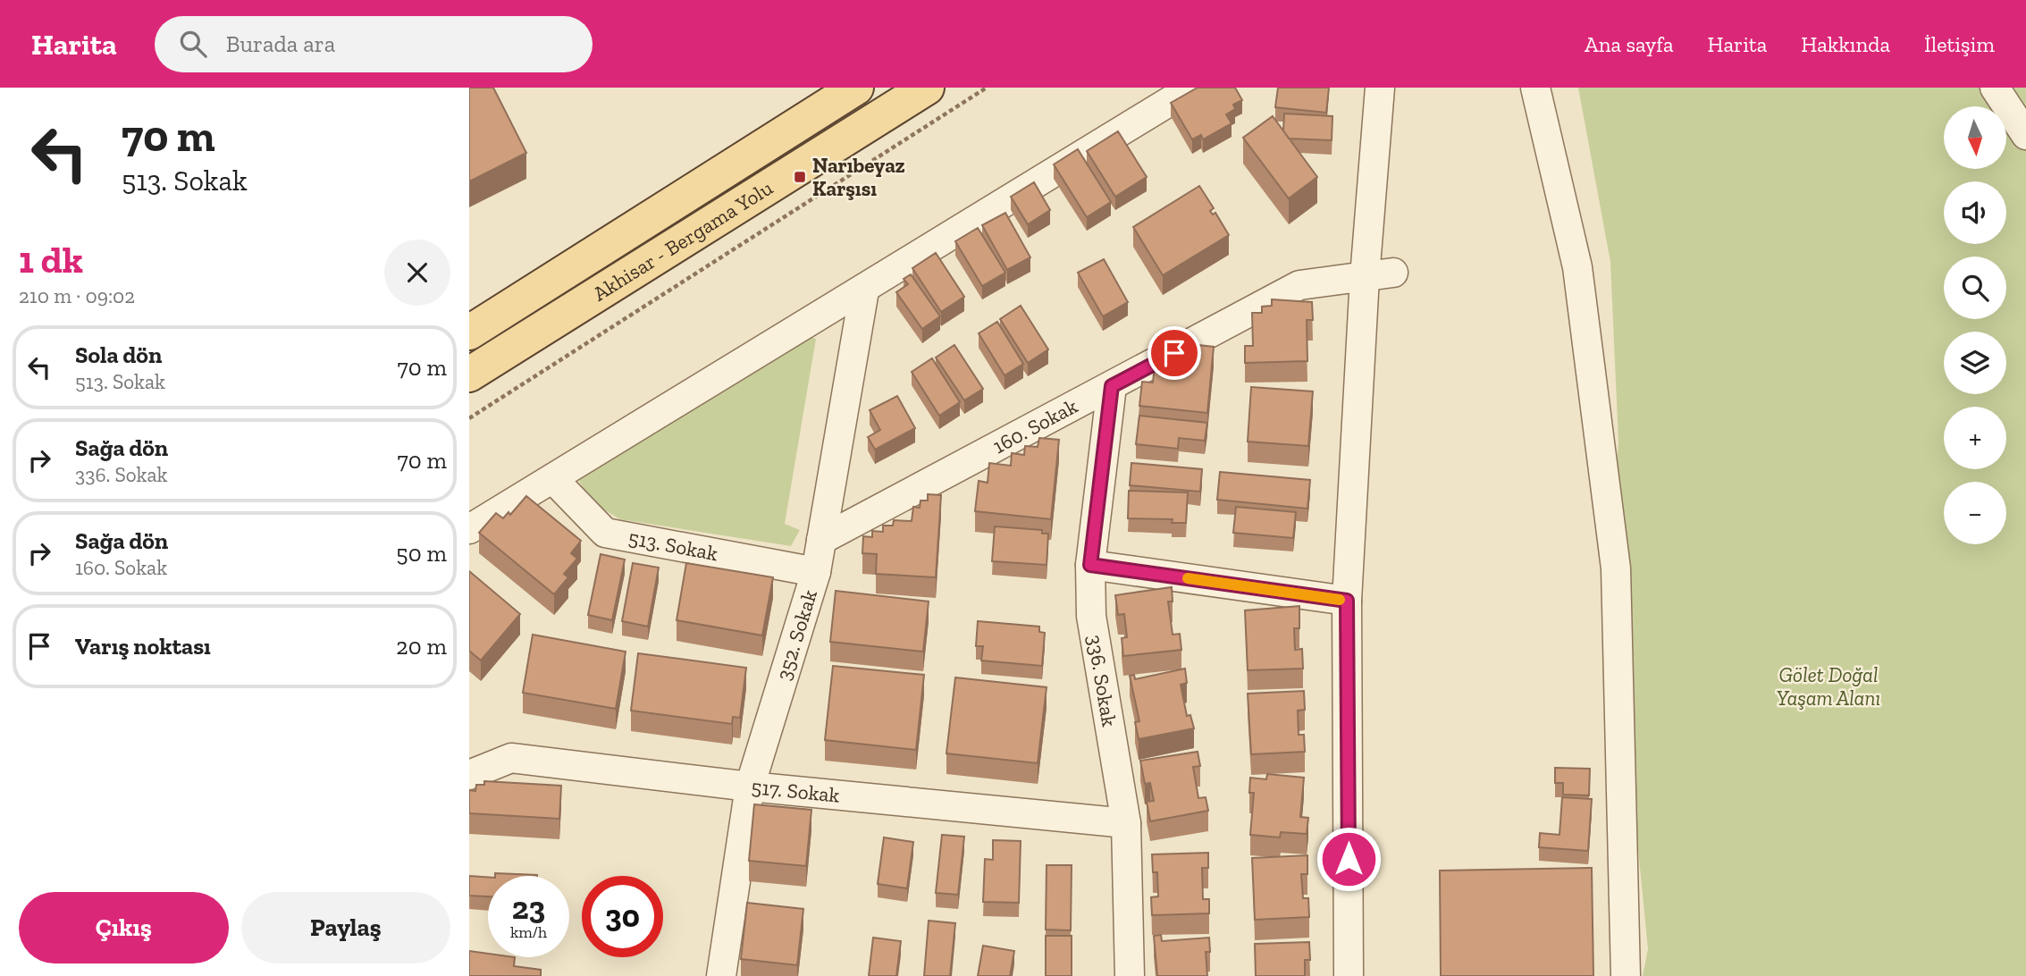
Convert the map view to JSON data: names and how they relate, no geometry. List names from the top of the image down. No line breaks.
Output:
{"streets":{"main road":["Akhisar - Bergama Yolu"],"street":["160. Sokak","513. Sokak","352. Sokak","336. Sokak","517. Sokak"]},"crossings":[["160. Sokak","352. Sokak"],["160. Sokak","336. Sokak"],["513. Sokak","352. Sokak"],["352. Sokak","517. Sokak"],["336. Sokak","517. Sokak"]],"parks":["Gölet Doğal Yaşam Alanı"],"places":{"transit":["Narıbeyaz Karşısı"]},"north":"bottom","page":{"header":"Harita","search":"Burada ara","nav":["Ana sayfa","Harita","Hakkında","İletişim"],"turn":["70 m","513. Sokak"],"map_buttons":["+","−"],"heading":["1 dk","210 m · 09:02"],"list":[{"name":"Sola dön","note":"513. Sokak","value":"70 m"},{"name":"Sağa dön","note":"336. Sokak","value":"70 m"},{"name":"Sağa dön","note":"160. Sokak","value":"50 m"},{"name":"Varış noktası","value":"20 m"}],"speed":"23 km/h","limit":"30","buttons":["Çıkış","Paylaş"]}}
